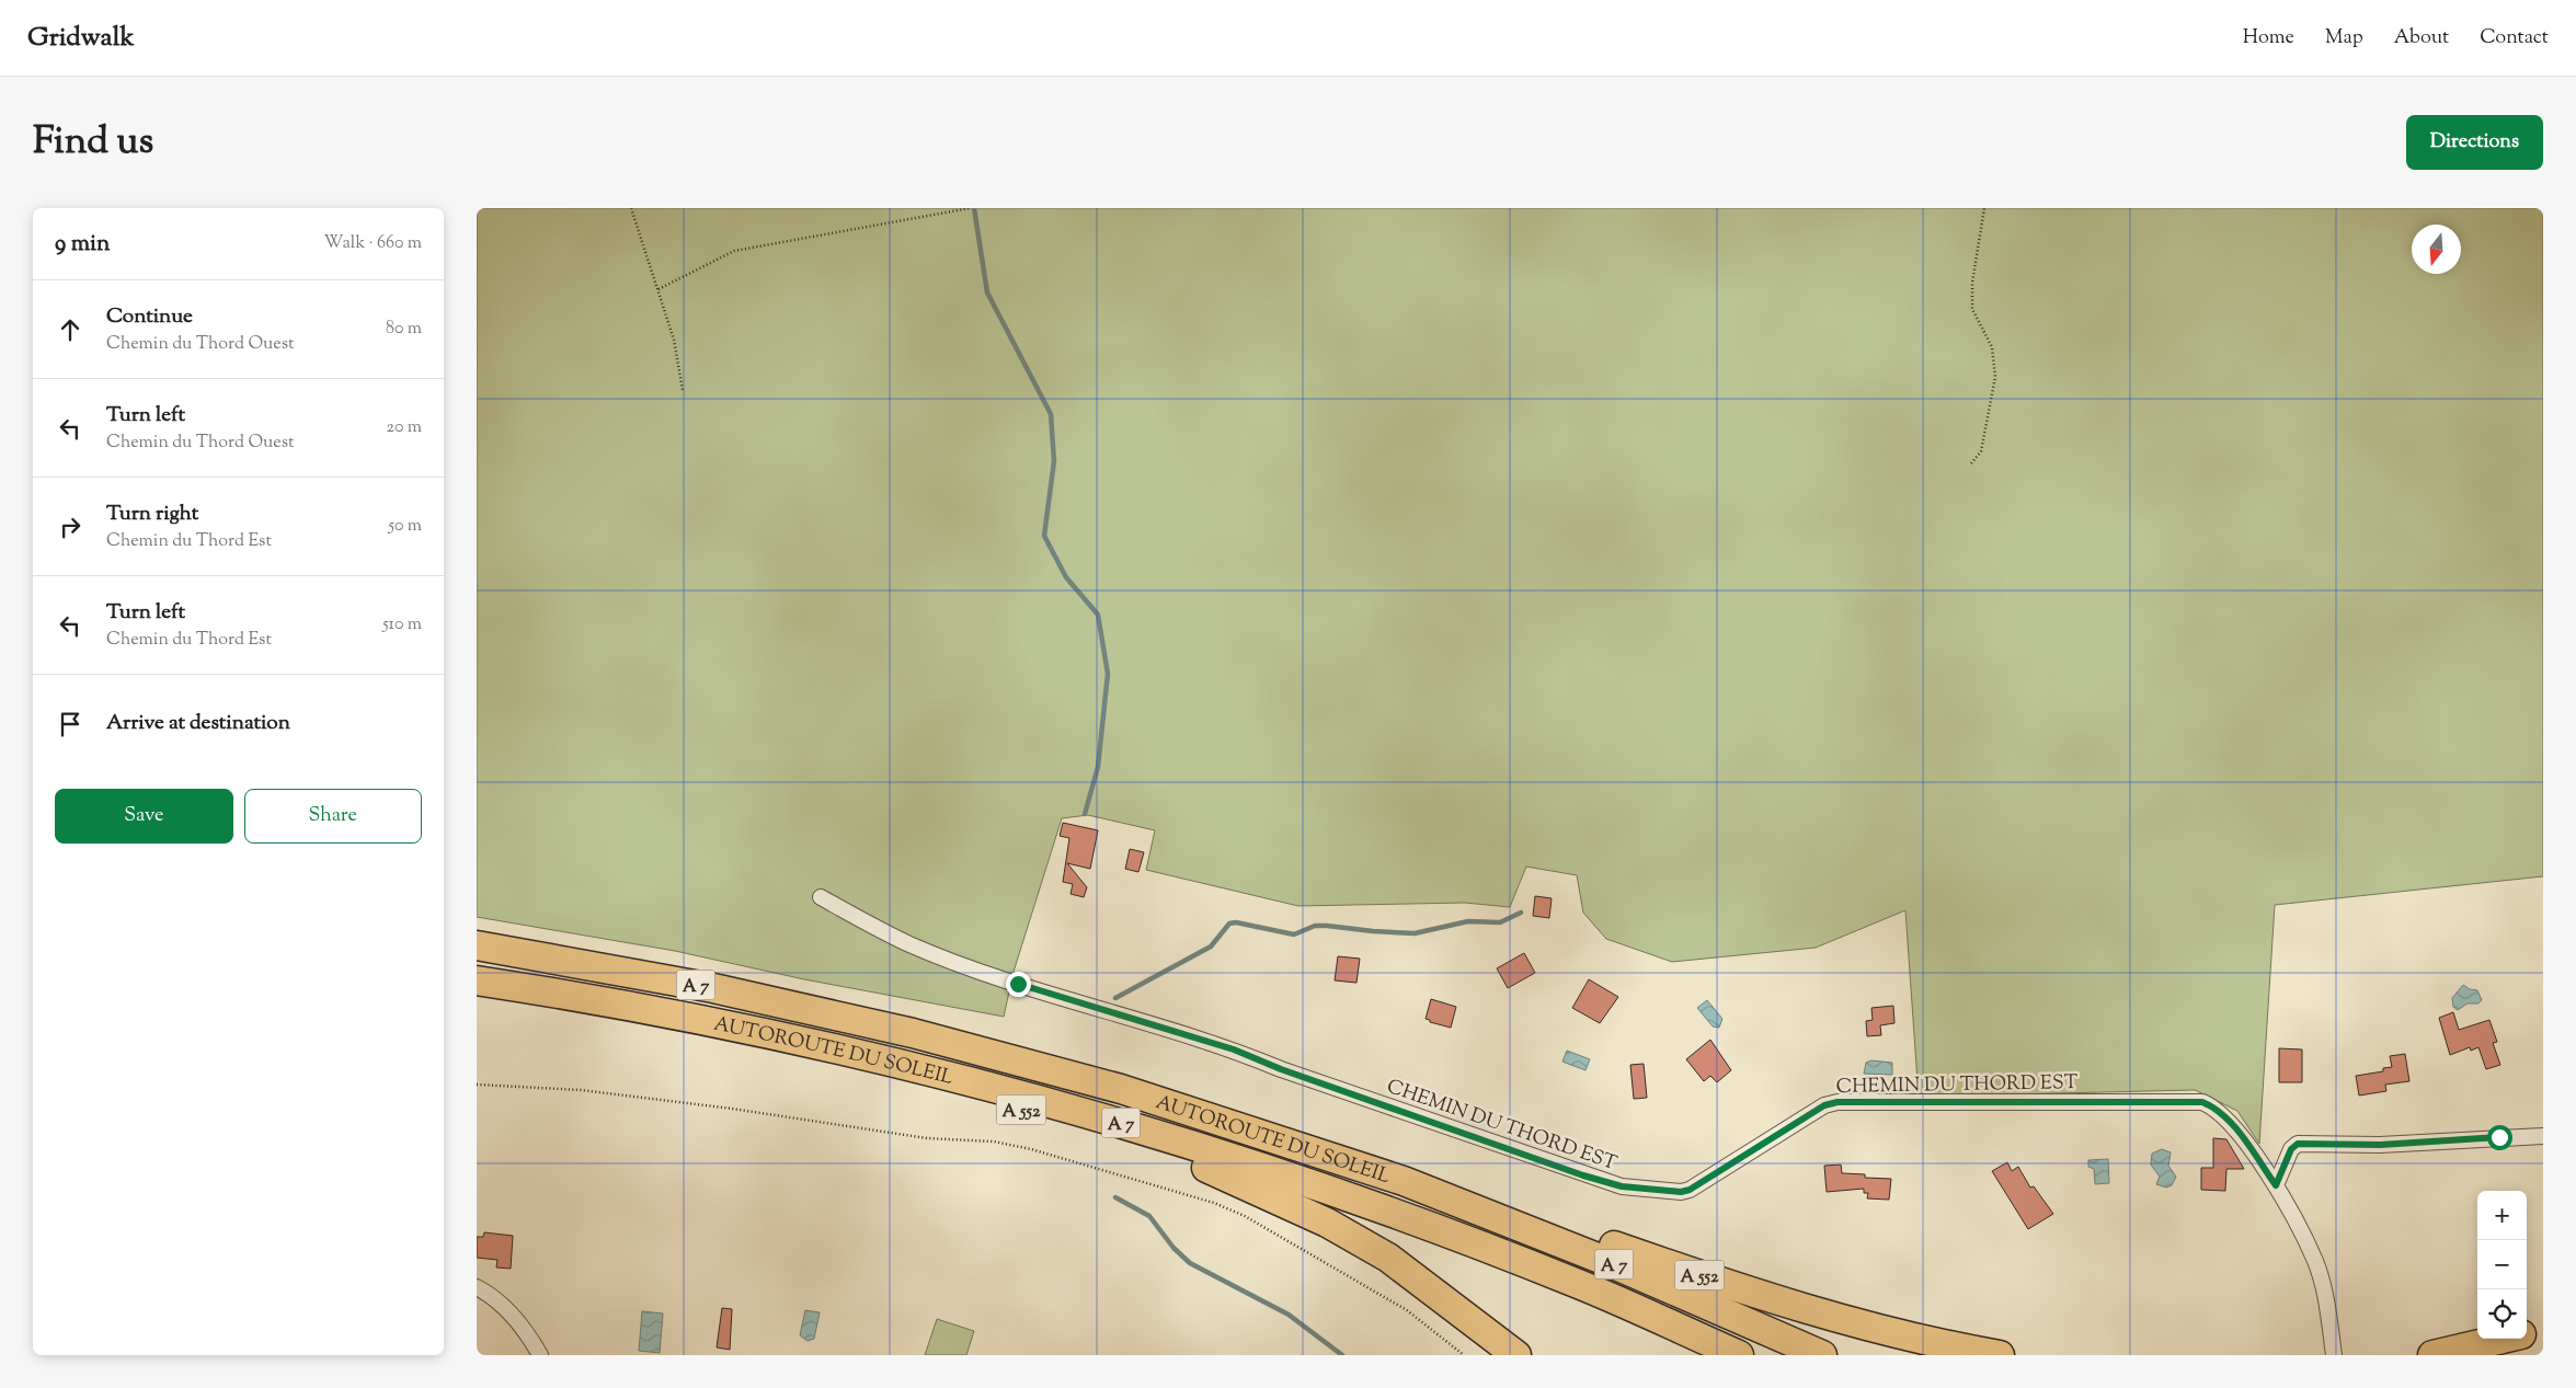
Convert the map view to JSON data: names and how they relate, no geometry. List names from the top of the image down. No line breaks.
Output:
{"streets":{"highway":["A 7","AUTOROUTE DU SOLEIL","A 552"],"street":["CHEMIN DU THORD EST"]},"crossings":[["AUTOROUTE DU SOLEIL","A 552"]],"north":"bottom","page":{"header":"Gridwalk","nav":["Home","Map","About","Contact"],"title":"Find us","buttons":["Directions",["Save","Share"]],"heading":["9 min","Walk · 660 m"],"list":[["Continue","Chemin du Thord Ouest","80 m"],["Turn left","Chemin du Thord Ouest","20 m"],["Turn right","Chemin du Thord Est","50 m"],["Turn left","Chemin du Thord Est","510 m"],"Arrive at destination"],"map_buttons":["+","−"]}}
